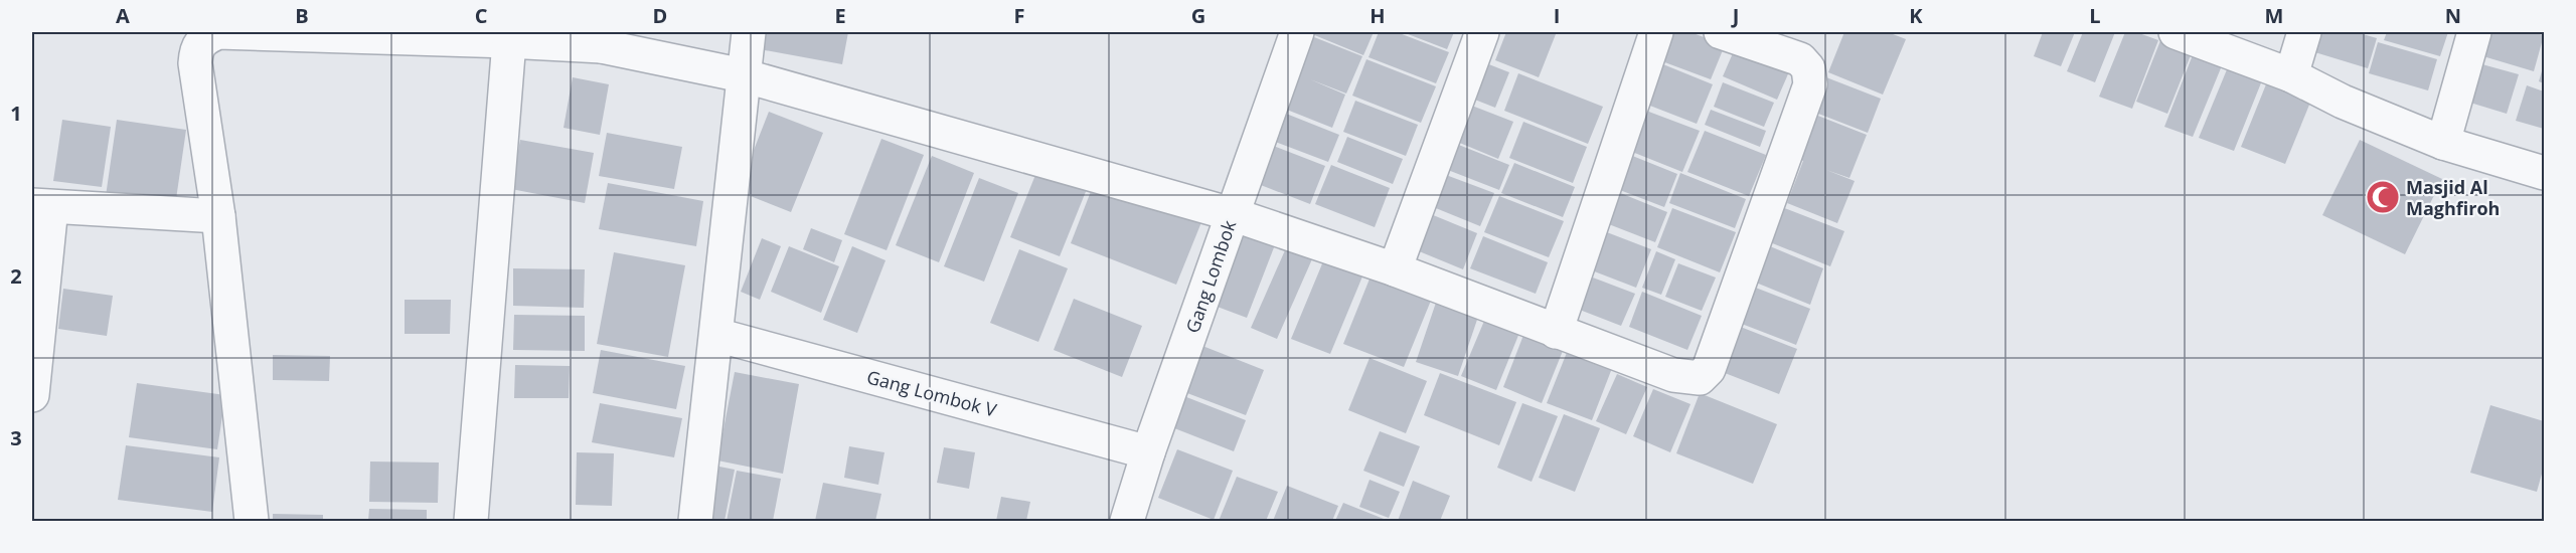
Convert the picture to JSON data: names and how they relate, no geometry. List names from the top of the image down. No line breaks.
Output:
{"streets":{"street":["Gang Lombok","Gang Lombok V"]},"crossings":[["Gang Lombok","Gang Lombok V"]],"places":{"mosque":["Masjid Al Maghfiroh"]},"grid":{"columns":["A","B","C","D","E","F","G","H","I","J","K","L","M","N"],"rows":["1","2","3"]}}
